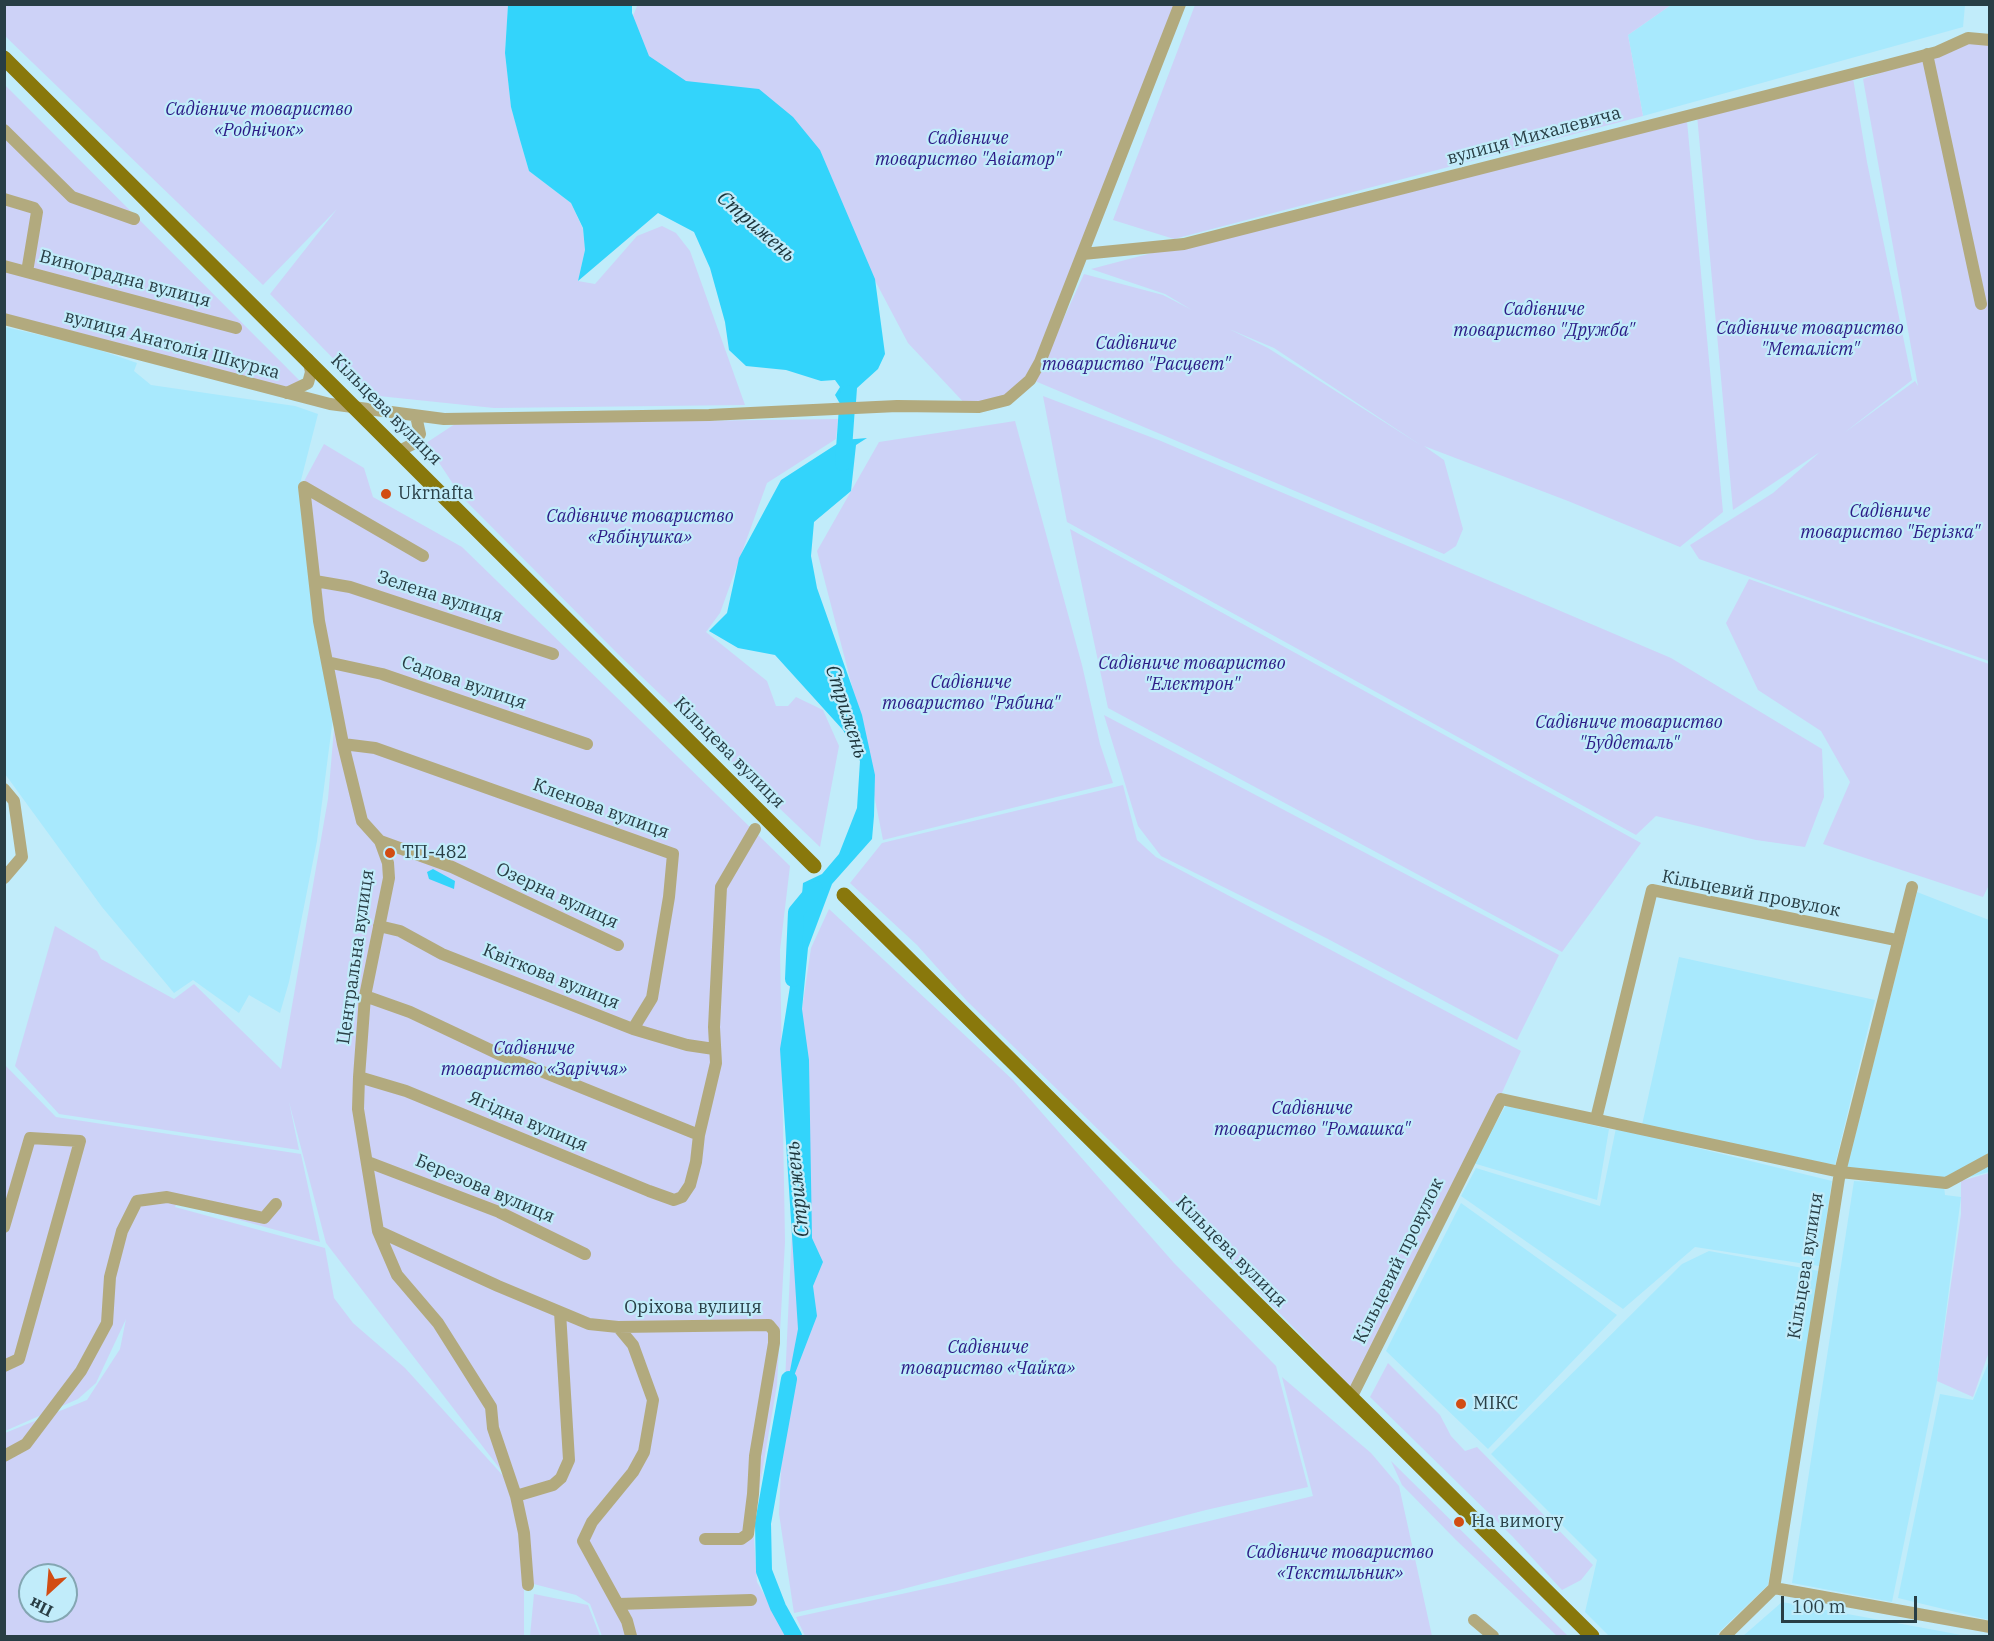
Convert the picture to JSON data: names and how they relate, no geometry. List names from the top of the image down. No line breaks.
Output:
{"streets":{"main road":["Кільцева вулиця"],"street":["вулиця Михалевича","Виноградна вулиця","вулиця Анатолія Шкурка","Зелена вулиця","Садова вулиця","Кленова вулиця","Кільцевий провулок","Озерна вулиця","Центральна вулиця","Квіткова вулиця","Ягідна вулиця","Березова вулиця","Оріхова вулиця"]},"crossings":[["вулиця Михалевича","вулиця Анатолія Шкурка"],["вулиця Анатолія Шкурка","Кільцева вулиця"],["Кільцева вулиця","Кільцевий провулок"],["Зелена вулиця","Центральна вулиця"],["Садова вулиця","Центральна вулиця"],["Кленова вулиця","Центральна вулиця"],["Кленова вулиця","Квіткова вулиця"],["Озерна вулиця","Центральна вулиця"],["Центральна вулиця","Квіткова вулиця"],["Центральна вулиця","Ягідна вулиця"],["Центральна вулиця","Березова вулиця"],["Центральна вулиця","Оріхова вулиця"]],"water":["Стрижень"],"parks":["Садівниче товариство «Роднічок»","Садівниче товариство \"Авіатор\"","Садівниче товариство \"Дружба\"","Садівниче товариство \"Металіст\"","Садівниче товариство \"Расцвет\"","Садівниче товариство \"Берізка\"","Садівниче товариство «Рябінушка»","Садівниче товариство \"Електрон\"","Садівниче товариство \"Рябина\"","Садівниче товариство \"Буддеталь\"","Садівниче товариство «Заріччя»","Садівниче товариство \"Ромашка\"","Садівниче товариство «Чайка»","Садівниче товариство «Текстильник»"],"places":["Ukrnafta","ТП-482","МІКС","На вимогу"],"scale_bar":"100 m","north":"bottom left"}
